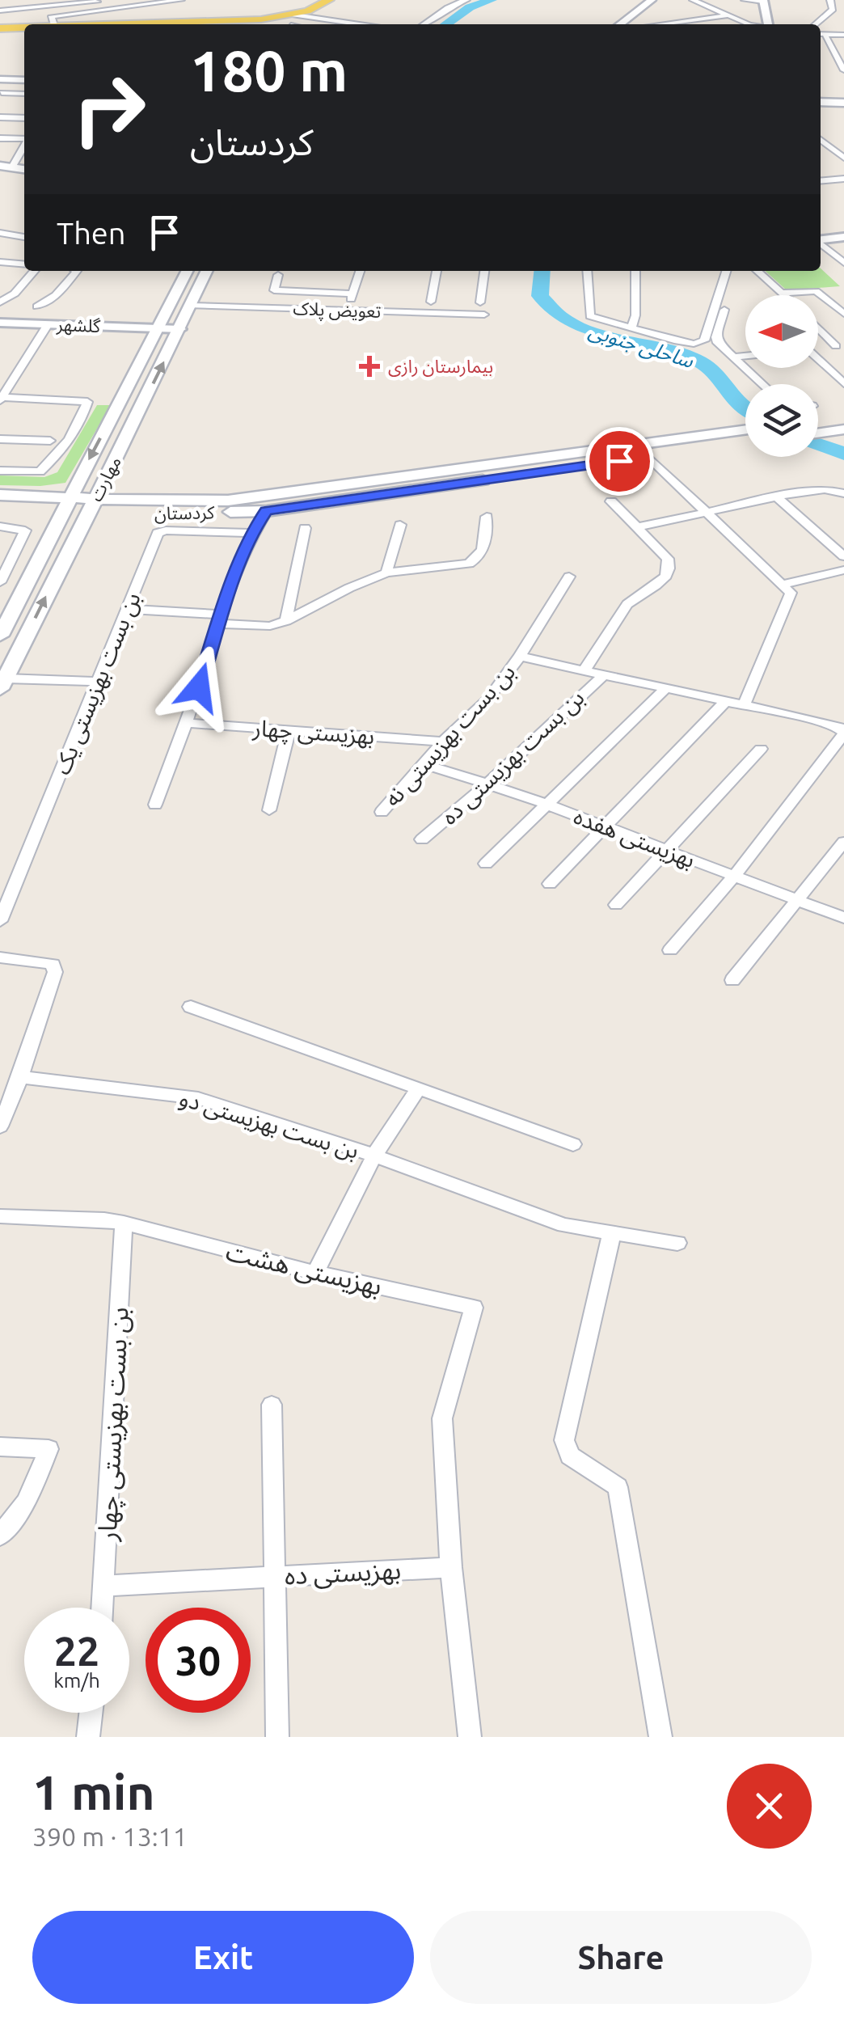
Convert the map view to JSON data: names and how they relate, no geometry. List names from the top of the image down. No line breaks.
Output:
{"streets":{"main road":["مهارت","کردستان"],"street":["تعویض پلاک","گلشهر","بن بست بهزیستی یک","بهزیستی چهار","بن بست بهزیستی نه","بن بست بهزیستی ده","بهزیستی هفده","بن بست بهزیستی دو","بهزیستی هشت","بن بست بهزیستی چهار","بهزیستی ده"]},"crossings":[["تعویض پلاک","مهارت"],["گلشهر","مهارت"],["مهارت","کردستان"],["بهزیستی چهار","بن بست بهزیستی نه"],["بن بست بهزیستی نه","بهزیستی هفده"],["بن بست بهزیستی ده","بهزیستی هفده"],["بهزیستی هشت","بن بست بهزیستی چهار"],["بهزیستی هشت","بهزیستی ده"],["بن بست بهزیستی چهار","بهزیستی ده"]],"water":["ساحلی جنوبی"],"places":{"health":["بیمارستان رازی"]},"north":"left","page":{"turn":["180 m","کردستان"],"then":"Then","speed":"22 km/h","limit":"30","heading":["1 min","390 m · 13:11"],"buttons":["Exit","Share"]}}
